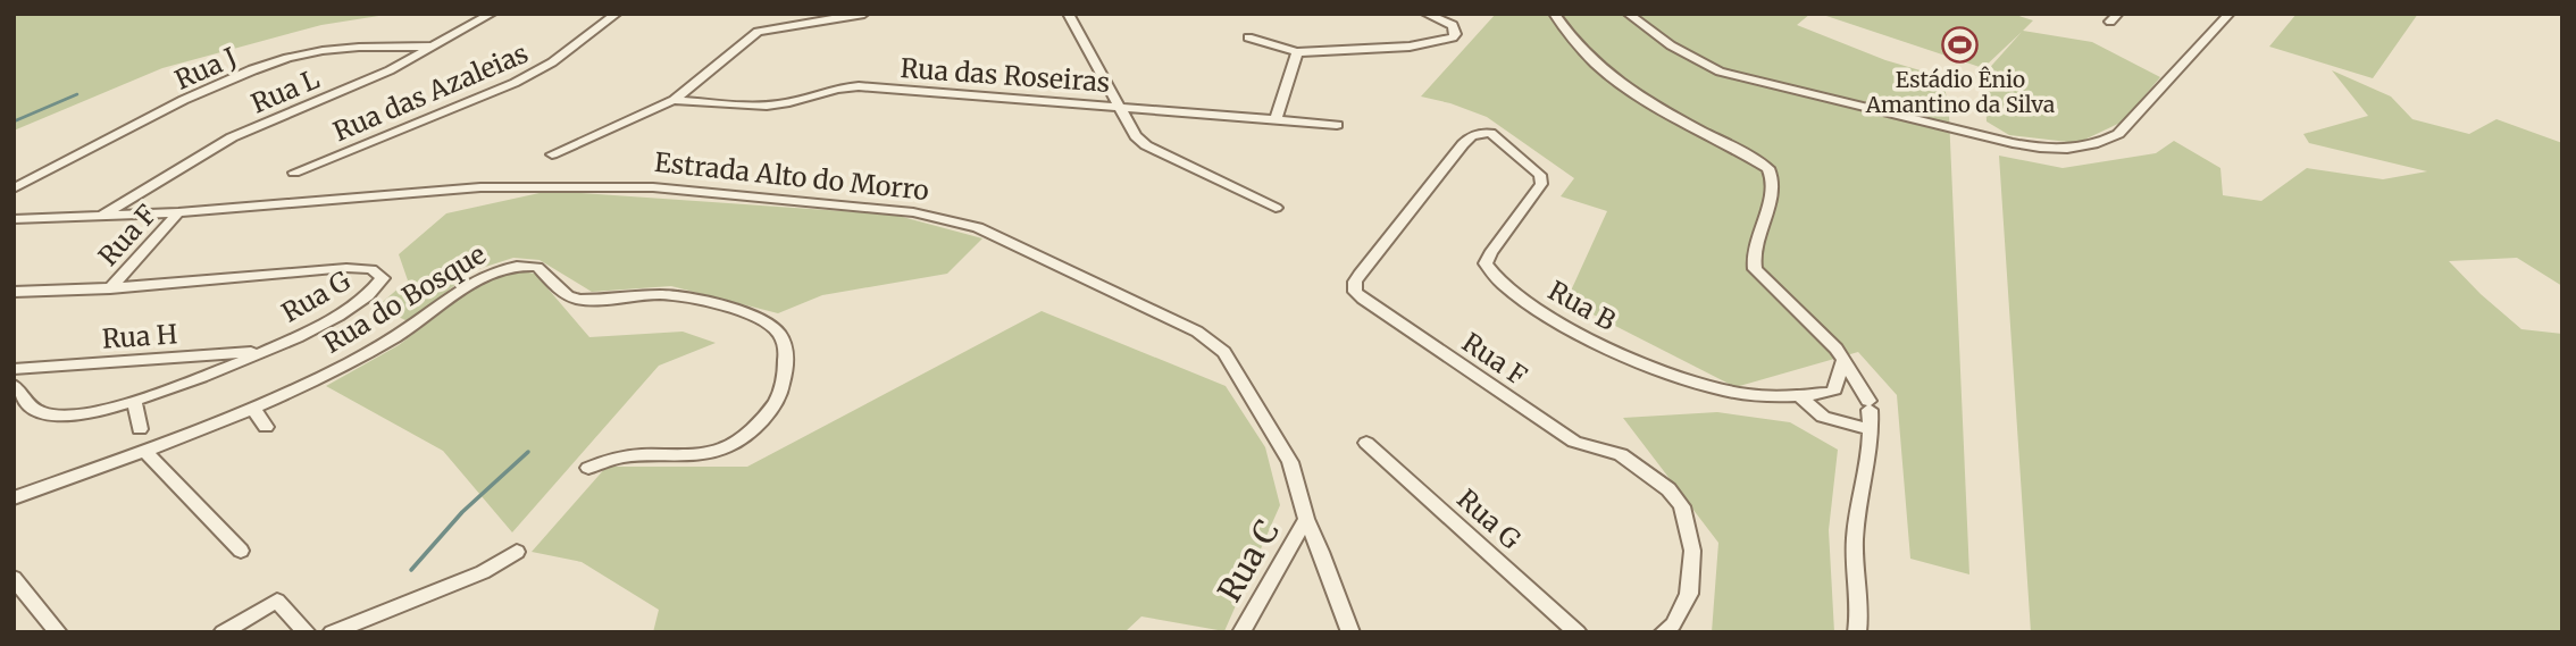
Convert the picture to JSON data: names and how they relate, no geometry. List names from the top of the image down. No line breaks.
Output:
{"streets":{"street":["Rua J","Rua das Roseiras","Rua L","Rua das Azaleias","Estrada Alto do Morro","Rua F","Rua G","Rua do Bosque","Rua B","Rua H","Rua C"]},"crossings":[["Rua J","Rua L"],["Rua L","Estrada Alto do Morro"],["Estrada Alto do Morro","Rua F"],["Estrada Alto do Morro","Rua C"],["Rua F","Rua G"],["Rua F","Rua B"],["Rua G","Rua H"]],"places":{"sports":["Estádio Ênio Amantino da Silva"]}}
